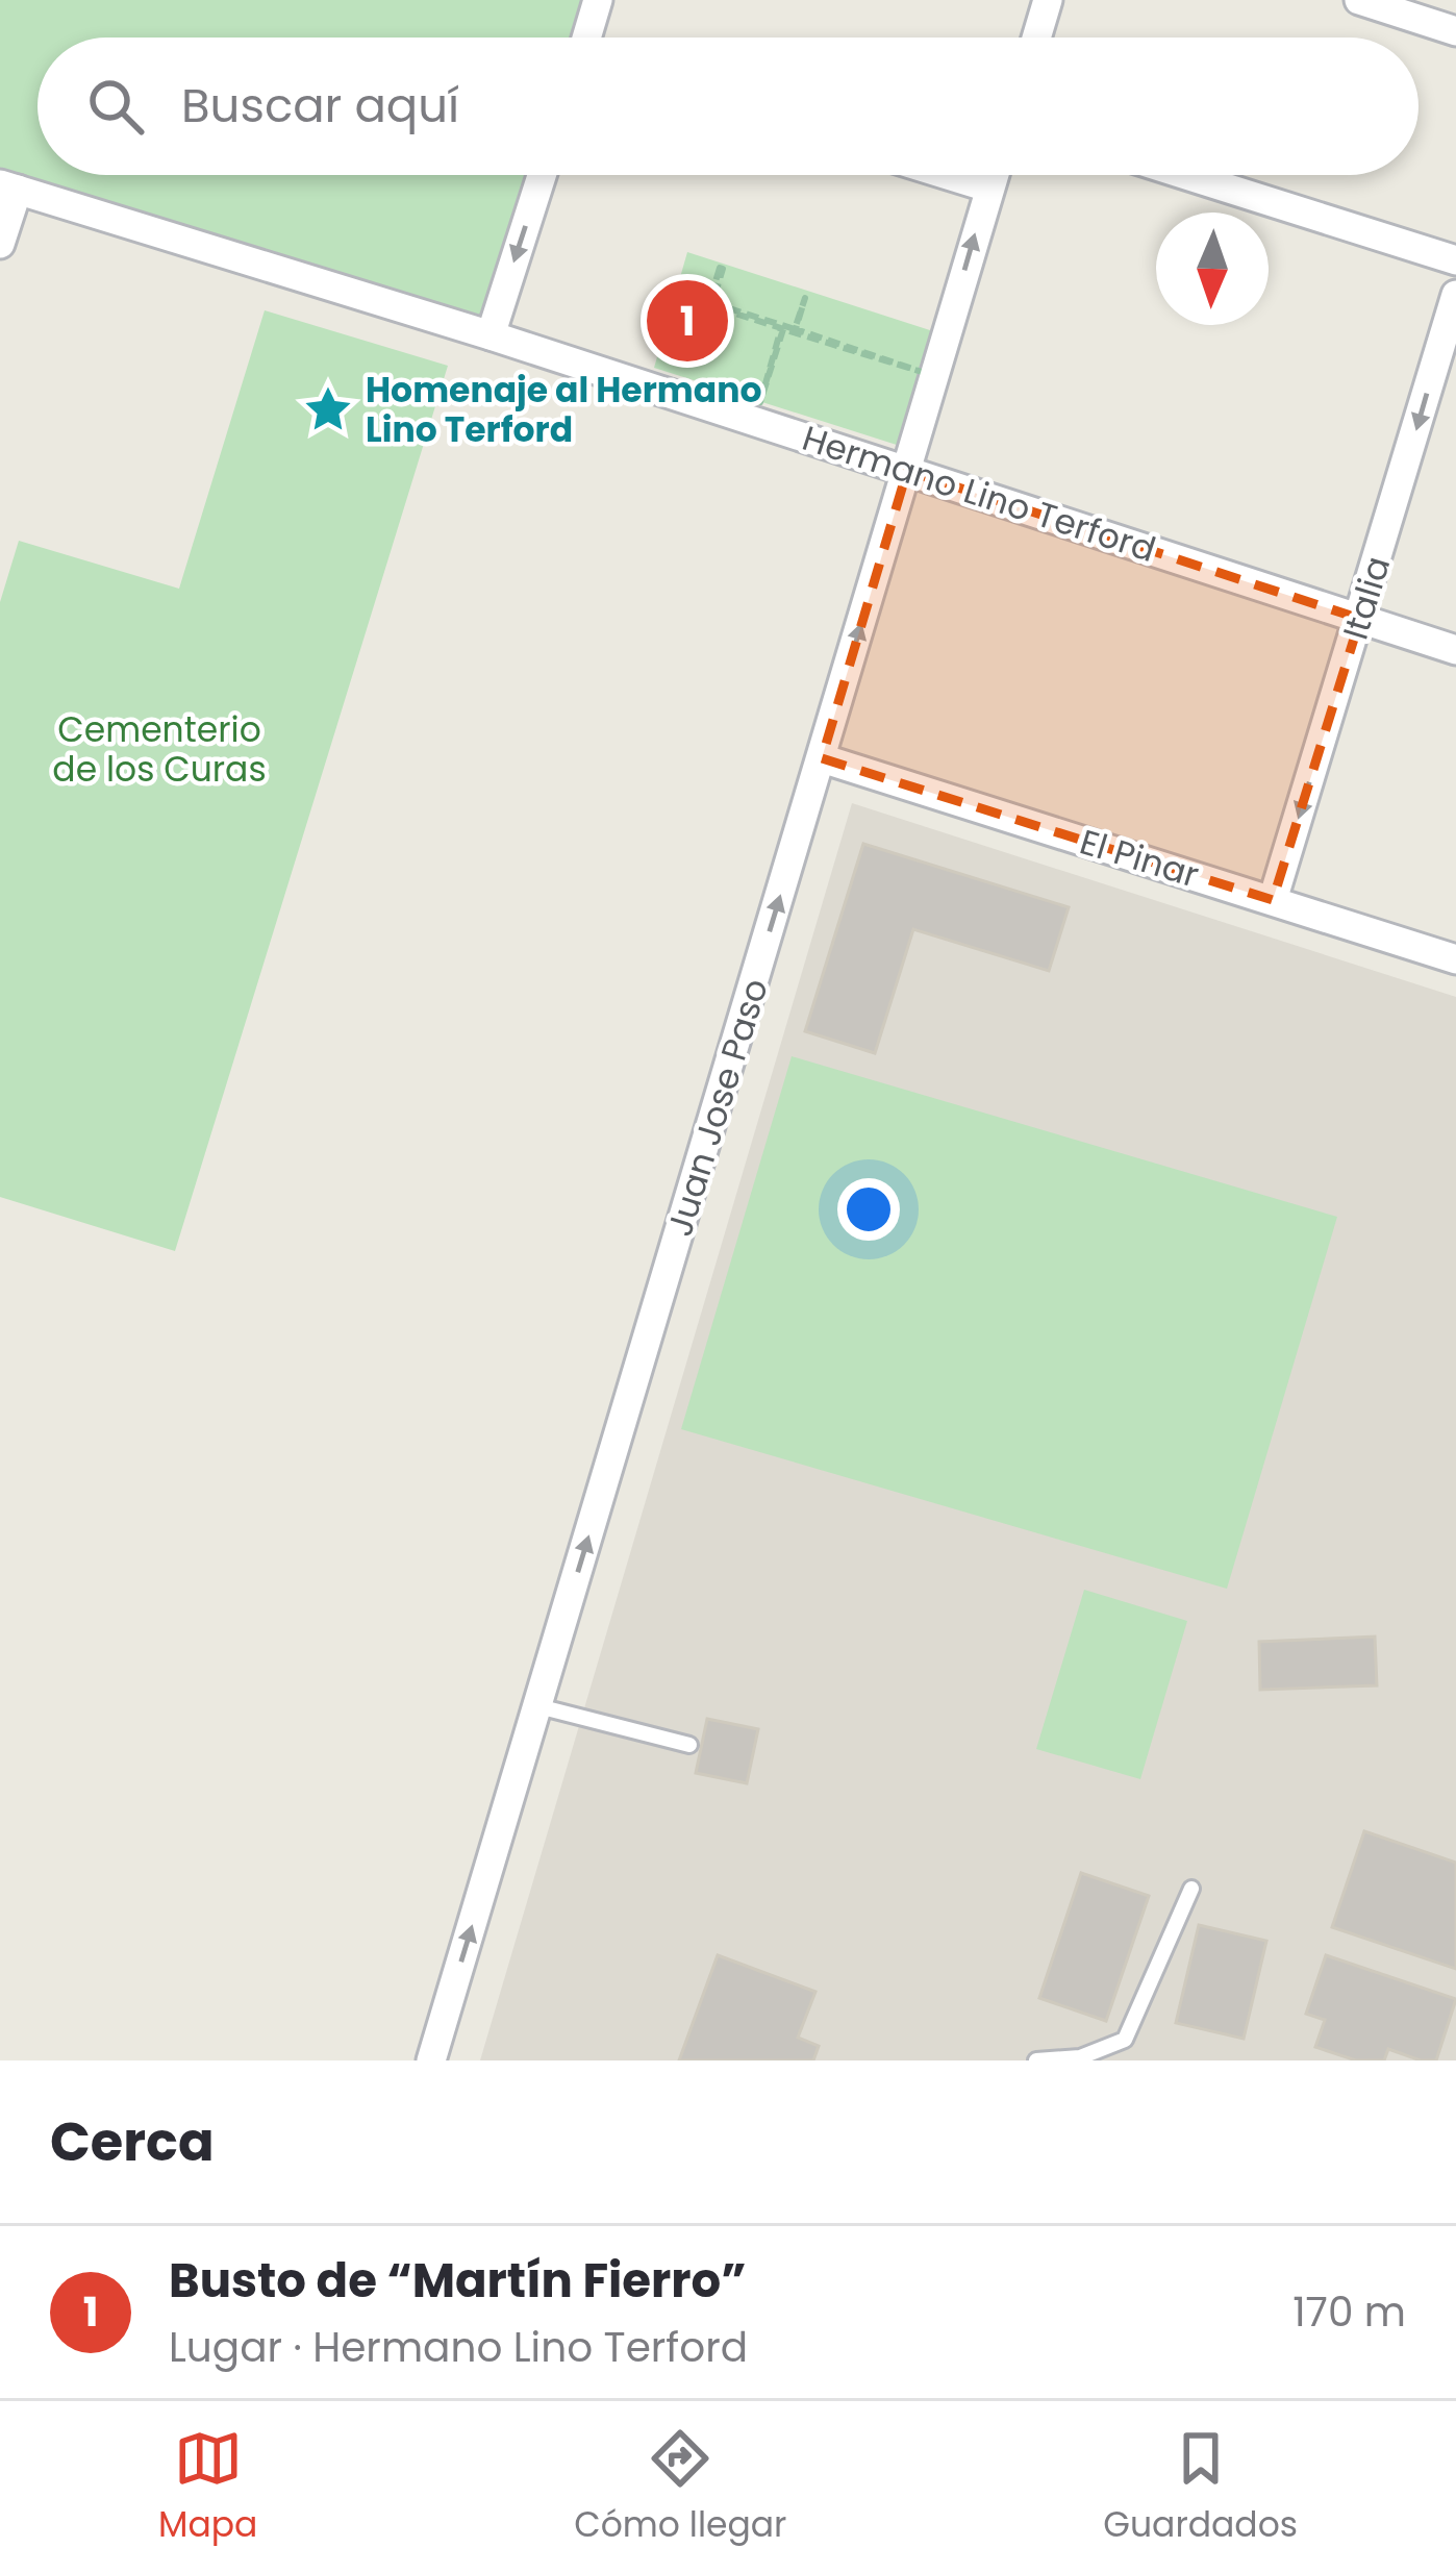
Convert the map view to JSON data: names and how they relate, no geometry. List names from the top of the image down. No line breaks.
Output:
{"streets":{"street":["Hermano Lino Terford","Italia","El Pinar","Juan Jose Paso"]},"crossings":[["Hermano Lino Terford","Italia"],["Hermano Lino Terford","Juan Jose Paso"],["Italia","El Pinar"],["El Pinar","Juan Jose Paso"]],"one_way":["Italia","Juan Jose Paso"],"parks":["Cementerio de los Curas"],"places":{"place":["Homenaje al Hermano Lino Terford"]},"north":"bottom","page":{"search":"Buscar aquí","pins":"1","heading":"Cerca","list":[{"mark":"1","name":"Busto de “Martín Fierro”","note":"Lugar · Hermano Lino Terford","value":"170 m"}],"nav":["Mapa","Cómo llegar","Guardados"]}}
